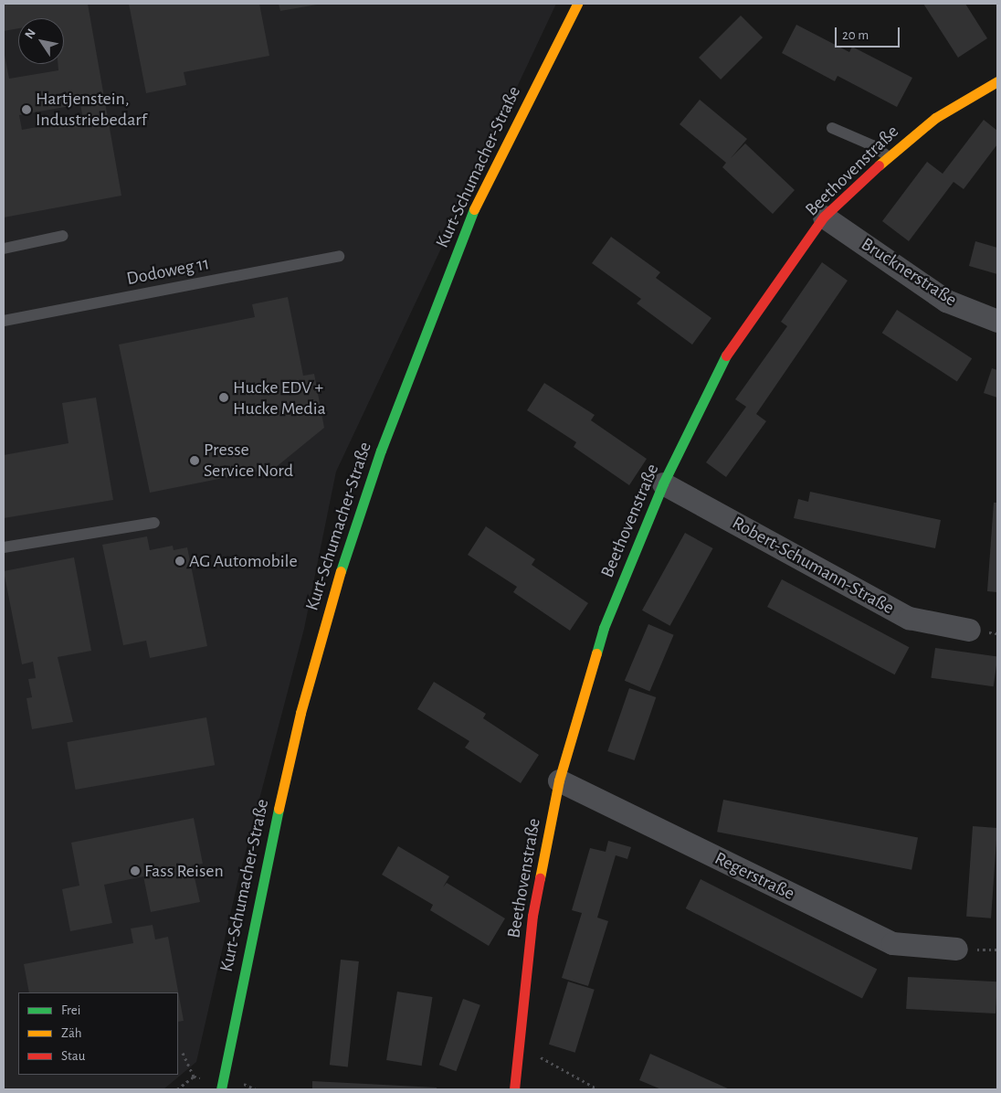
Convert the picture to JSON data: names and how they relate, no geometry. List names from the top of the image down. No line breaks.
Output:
{"streets":{"street":["Kurt-Schumacher-Straße","Beethovenstraße","Brucknerstraße","Robert-Schumann-Straße","Regerstraße"],"lane":["Dodoweg 11"]},"crossings":[["Beethovenstraße","Brucknerstraße"],["Beethovenstraße","Robert-Schumann-Straße"],["Beethovenstraße","Regerstraße"]],"places":["Hartjenstein, Industriebedarf","Hucke EDV + Hucke Media","Presse Service Nord","AG Automobile","Fass Reisen"],"legend":["Frei","Zäh","Stau"],"scale_bar":"20 m","north":"top left"}
